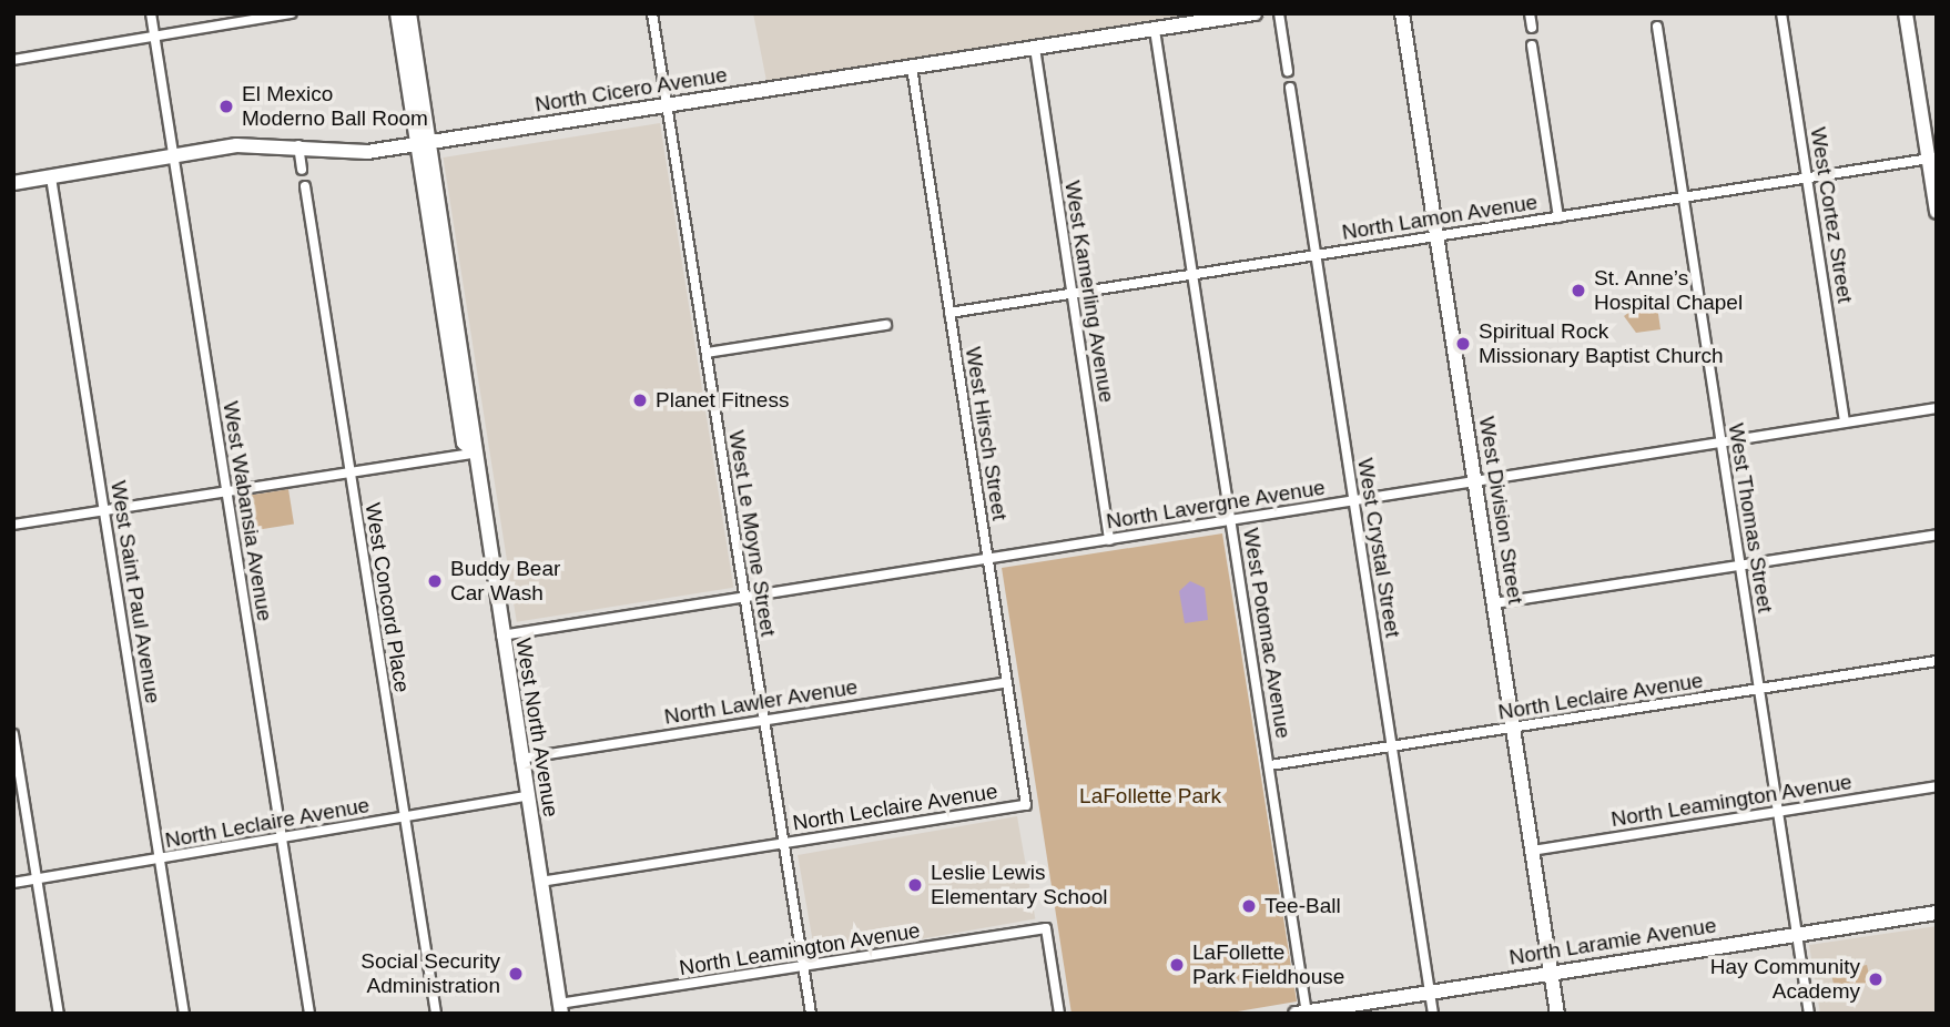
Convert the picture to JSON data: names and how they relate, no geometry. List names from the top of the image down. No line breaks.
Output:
{"streets":{"main road":["North Cicero Avenue","West Division Street","West North Avenue","North Laramie Avenue"],"street":["West Cortez Street","North Lamon Avenue","West Kamerling Avenue","West Hirsch Street","North Lavergne Avenue","West Wabansia Avenue","West Thomas Street","West Le Moyne Street","West Crystal Street","West Saint Paul Avenue","West Concord Place","West Potomac Avenue","North Leclaire Avenue","North Lawler Avenue","North Leamington Avenue"]},"crossings":[["North Cicero Avenue","West Kamerling Avenue"],["North Cicero Avenue","West Hirsch Street"],["North Cicero Avenue","West Wabansia Avenue"],["North Cicero Avenue","West Le Moyne Street"],["North Cicero Avenue","West Saint Paul Avenue"],["North Cicero Avenue","West Potomac Avenue"],["North Cicero Avenue","West North Avenue"],["West Cortez Street","North Lamon Avenue"],["West Cortez Street","North Lavergne Avenue"],["North Lamon Avenue","West Kamerling Avenue"],["North Lamon Avenue","West Hirsch Street"],["North Lamon Avenue","West Division Street"],["North Lamon Avenue","West Thomas Street"],["North Lamon Avenue","West Crystal Street"],["North Lamon Avenue","West Potomac Avenue"],["West Kamerling Avenue","North Lavergne Avenue"],["West Hirsch Street","North Lavergne Avenue"],["West Hirsch Street","North Leclaire Avenue"],["West Hirsch Street","North Lawler Avenue"],["North Lavergne Avenue","West Division Street"],["North Lavergne Avenue","West Thomas Street"],["North Lavergne Avenue","West Le Moyne Street"],["North Lavergne Avenue","West Crystal Street"],["North Lavergne Avenue","West Potomac Avenue"],["North Lavergne Avenue","West North Avenue"],["West Division Street","North Leclaire Avenue"],["West Division Street","North Leamington Avenue"],["West Division Street","North Laramie Avenue"],["West Wabansia Avenue","North Leclaire Avenue"],["West Thomas Street","North Leclaire Avenue"],["West Thomas Street","North Leamington Avenue"],["West Thomas Street","North Laramie Avenue"],["West Le Moyne Street","North Leclaire Avenue"],["West Le Moyne Street","North Lawler Avenue"],["West Le Moyne Street","North Leamington Avenue"],["West Crystal Street","North Leclaire Avenue"],["West Crystal Street","North Laramie Avenue"],["West Saint Paul Avenue","North Leclaire Avenue"],["West Concord Place","North Leclaire Avenue"],["West Potomac Avenue","North Leclaire Avenue"],["West Potomac Avenue","North Laramie Avenue"],["North Leclaire Avenue","West North Avenue"],["North Lawler Avenue","West North Avenue"],["West North Avenue","North Leamington Avenue"]],"parks":["LaFollette Park"],"places":["El Mexico Moderno Ball Room","St. Anne’s Hospital Chapel","Spiritual Rock Missionary Baptist Church","Planet Fitness","Buddy Bear Car Wash","Leslie Lewis Elementary School","Tee-Ball","LaFollette Park Fieldhouse","Social Security Administration","Hay Community Academy"]}
